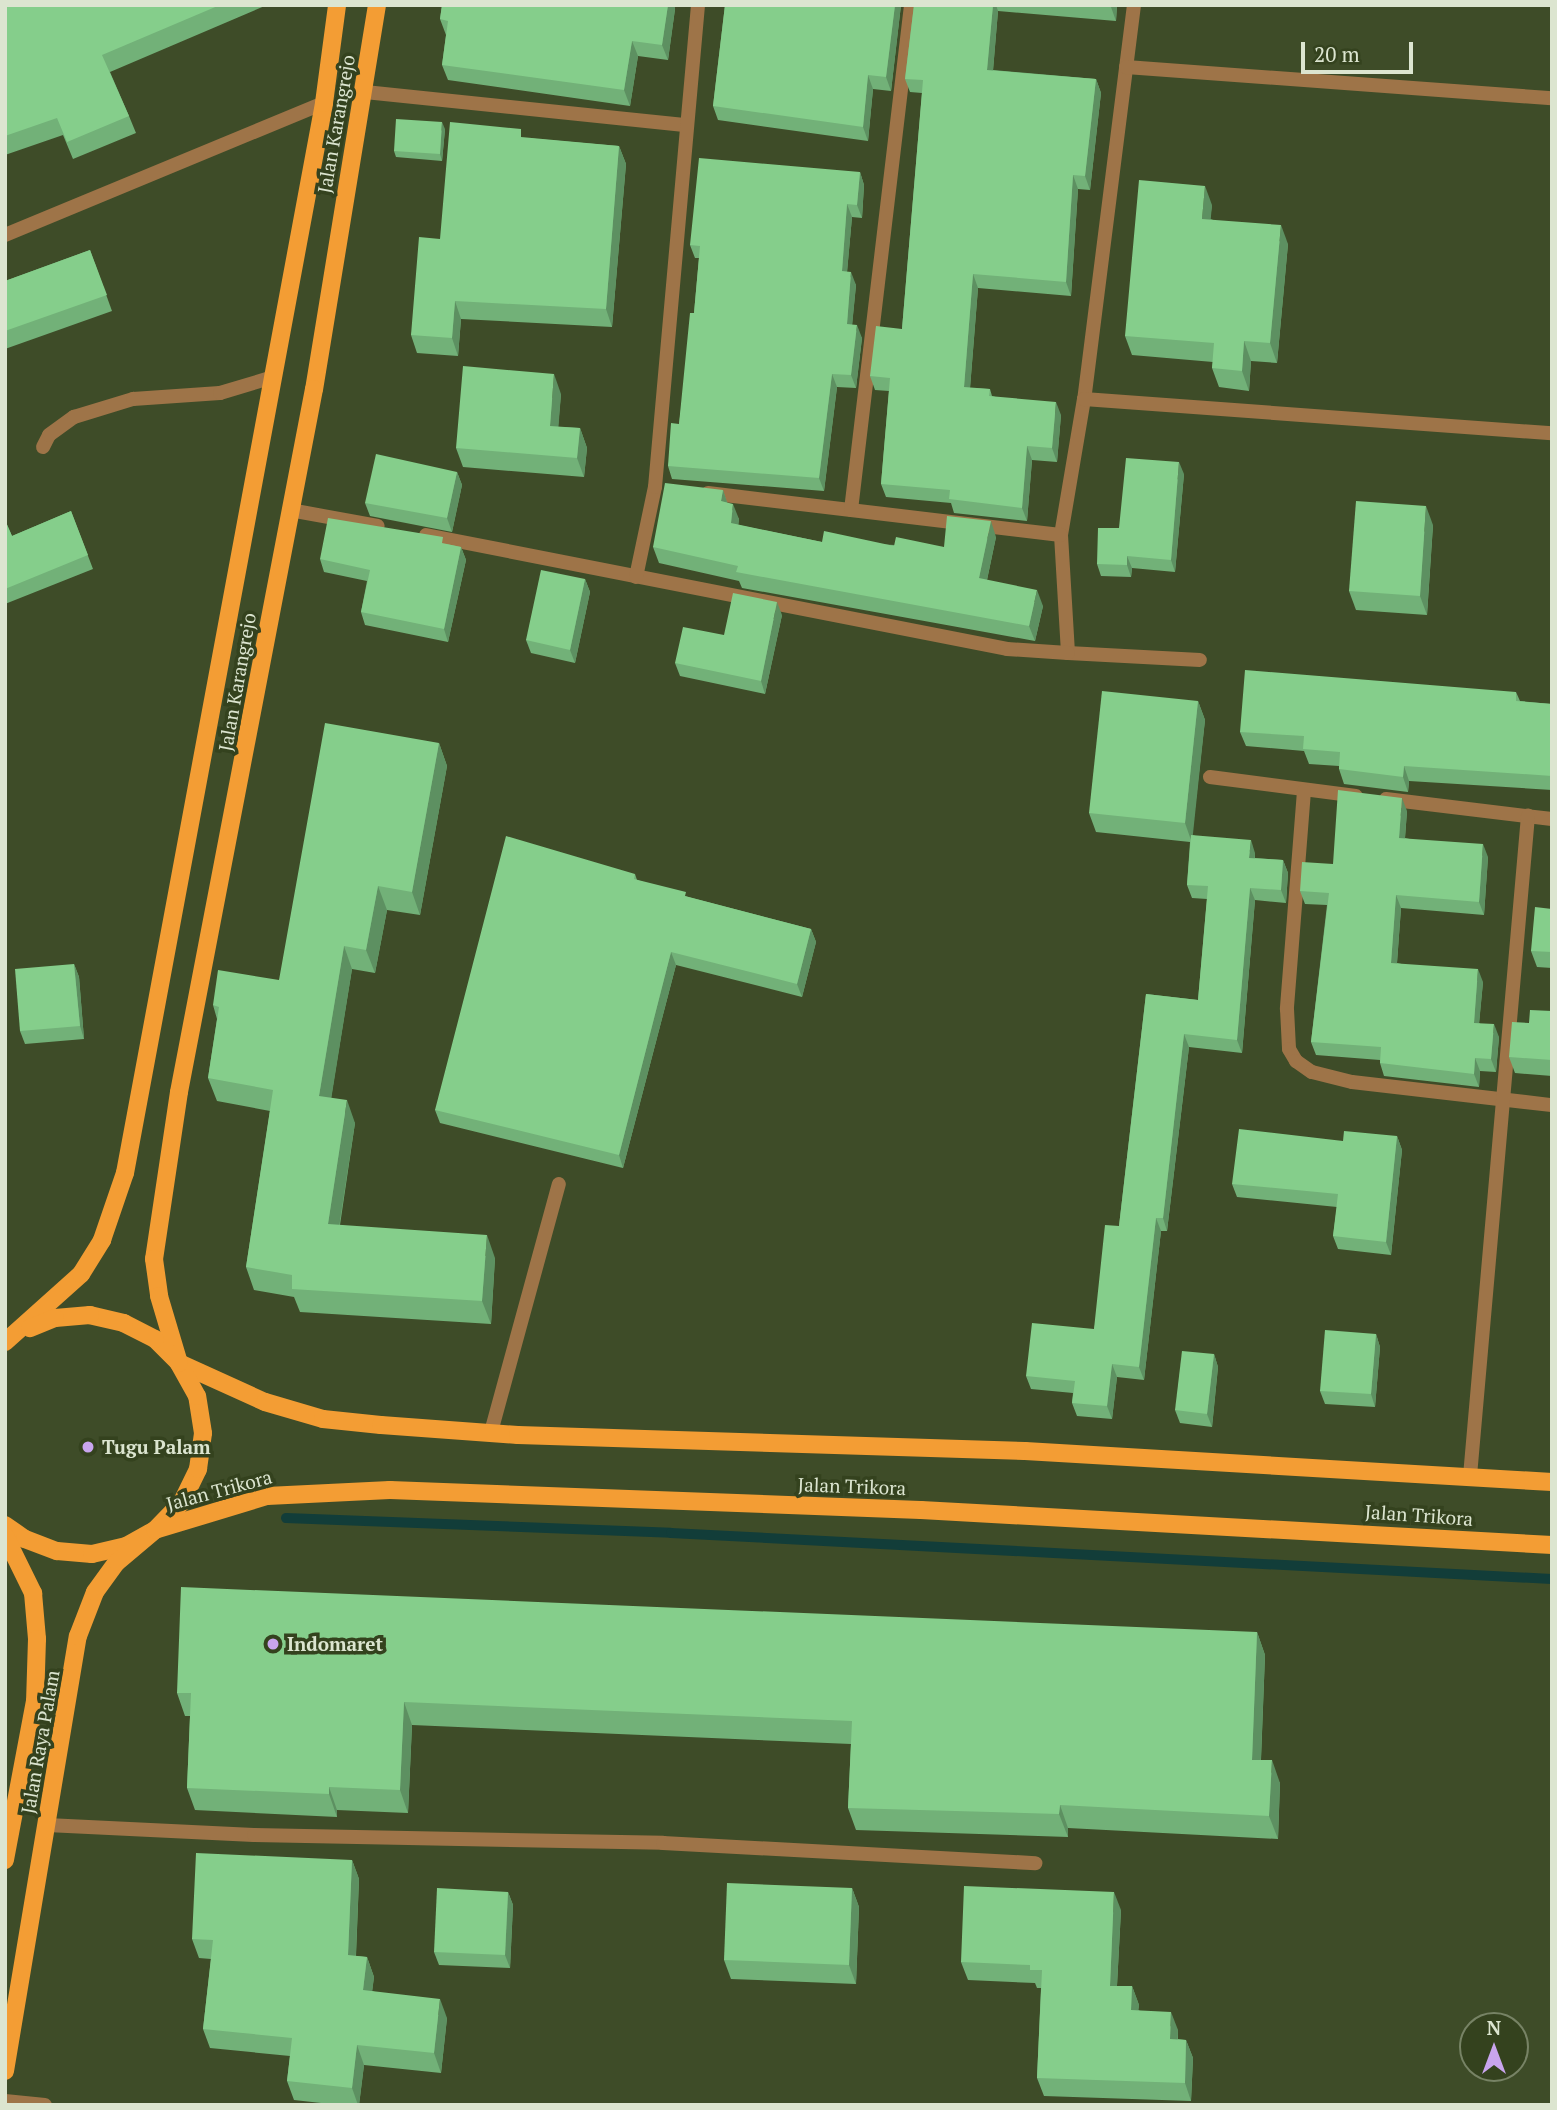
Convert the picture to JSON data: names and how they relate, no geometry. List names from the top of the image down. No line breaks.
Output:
{"streets":{"main road":["Jalan Karangrejo","Jalan Trikora","Jalan Raya Palam"]},"crossings":[["Jalan Karangrejo","Jalan Trikora"],["Jalan Trikora","Jalan Raya Palam"]],"places":["Tugu Palam","Indomaret"],"scale_bar":"20 m","north":"top"}
